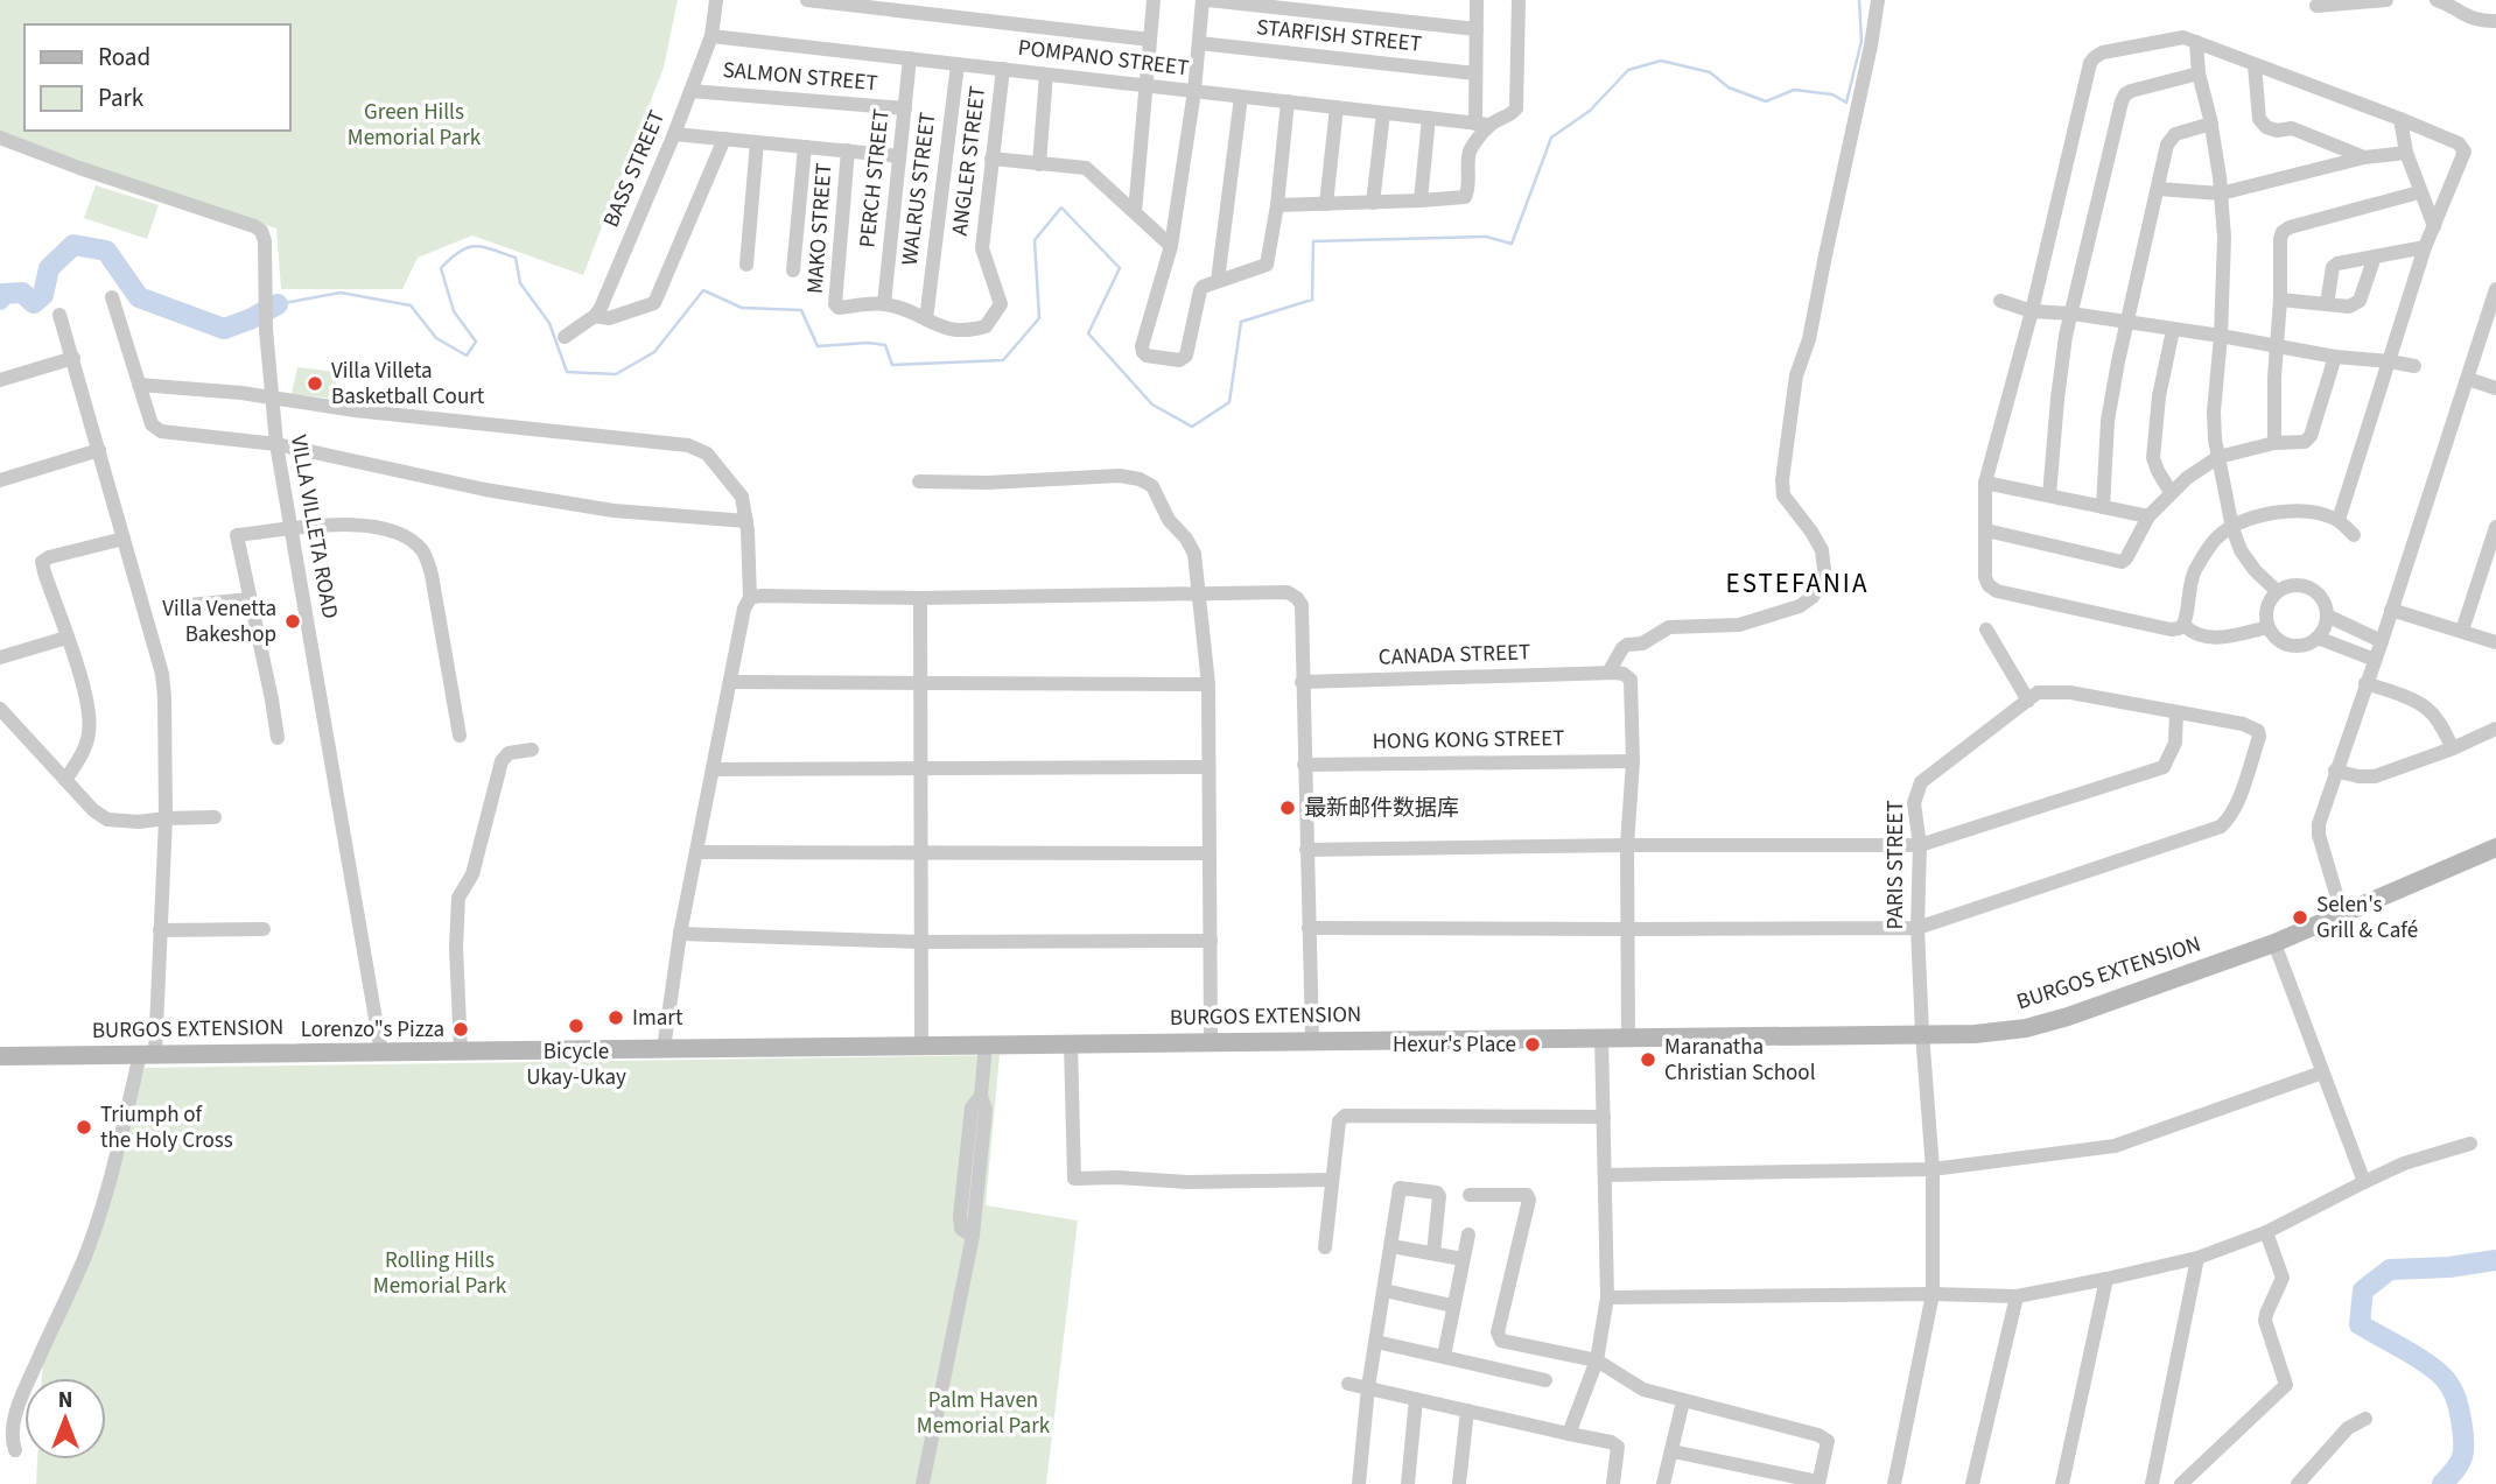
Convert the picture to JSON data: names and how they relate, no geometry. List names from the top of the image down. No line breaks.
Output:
{"streets":{"main road":["BURGOS EXTENSION"],"street":["STARFISH STREET","POMPANO STREET","SALMON STREET","ANGLER STREET","BASS STREET","PERCH STREET","WALRUS STREET","MAKO STREET","VILLA VILLETA ROAD","CANADA STREET","HONG KONG STREET","PARIS STREET"]},"crossings":[["POMPANO STREET","ANGLER STREET"],["POMPANO STREET","BASS STREET"],["POMPANO STREET","PERCH STREET"],["POMPANO STREET","WALRUS STREET"],["SALMON STREET","BASS STREET"],["SALMON STREET","PERCH STREET"],["ANGLER STREET","WALRUS STREET"],["PERCH STREET","MAKO STREET"],["VILLA VILLETA ROAD","BURGOS EXTENSION"],["PARIS STREET","BURGOS EXTENSION"]],"districts":["ESTEFANIA"],"parks":["Green Hills Memorial Park","Rolling Hills Memorial Park","Palm Haven Memorial Park"],"places":["Villa Villeta Basketball Court","Villa Venetta Bakeshop","最新邮件数据库","Selen's Grill & Café","Imart","Bicycle Ukay-Ukay","Lorenzo\"s Pizza","Hexur's Place","Maranatha Christian School","Triumph of the Holy Cross"],"legend":["Road","Park"],"north":"top"}
